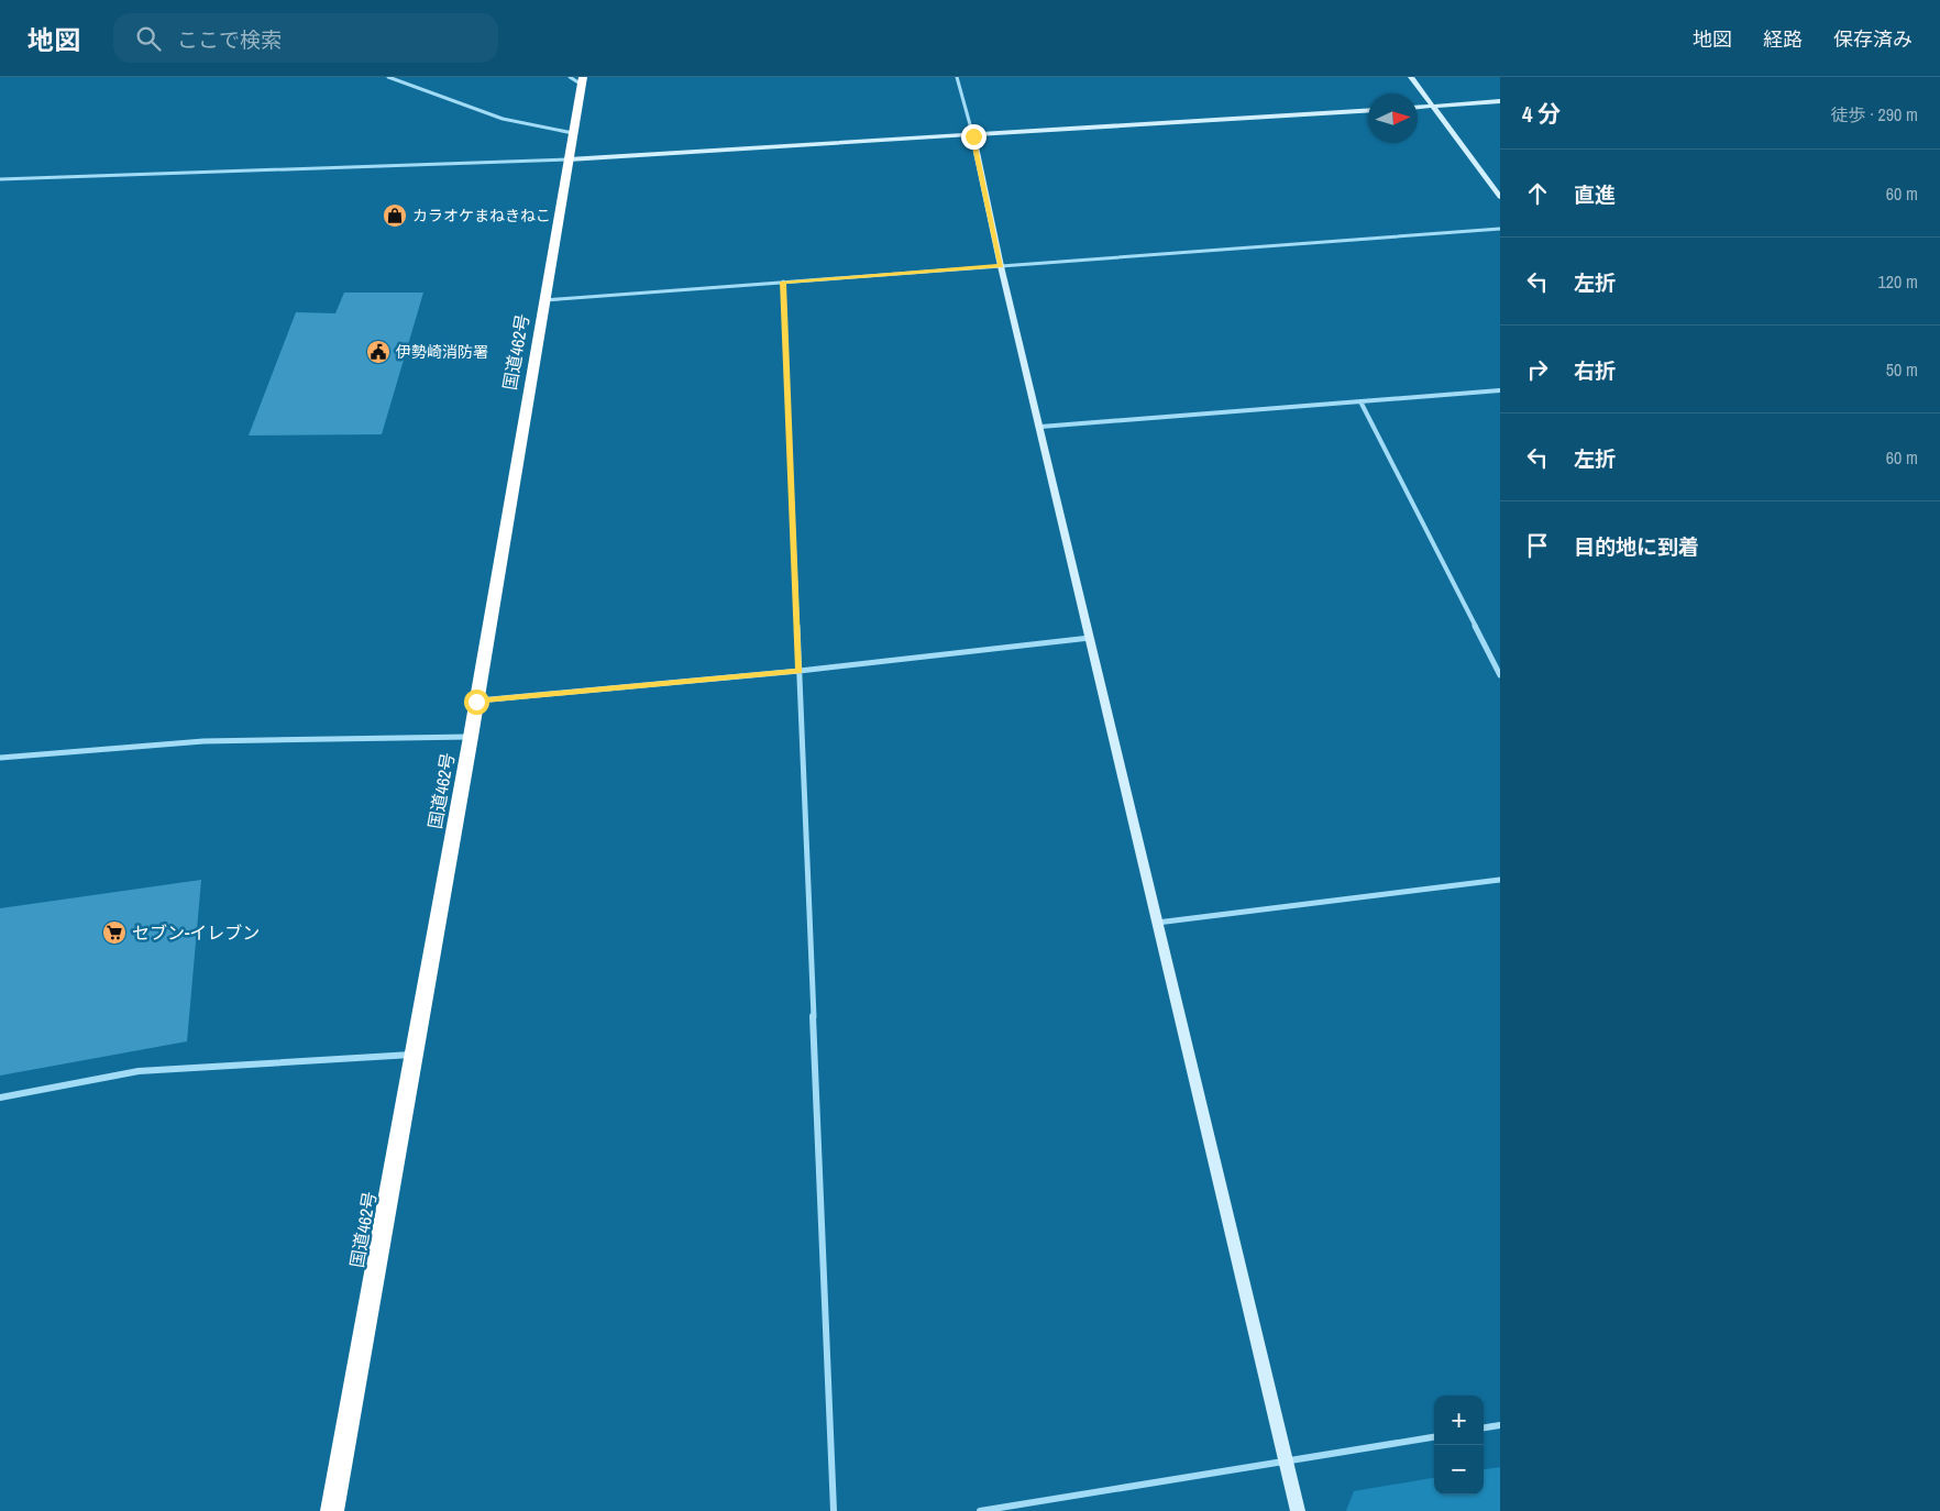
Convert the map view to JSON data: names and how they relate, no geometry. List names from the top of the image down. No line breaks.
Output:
{"streets":{"highway":["国道462号"]},"places":{"shop":["カラオケまねきねこ"],"public building":["伊勢崎消防署"],"supermarket":["セブン-イレブン"]},"north":"right","page":{"header":"地図","search":"ここで検索","nav":["地図","経路","保存済み"],"heading":["4 分","徒歩 · 290 m"],"list":[["直進","60 m"],["左折","120 m"],["右折","50 m"],["左折","60 m"],"目的地に到着"],"map_buttons":["+","−"]}}
